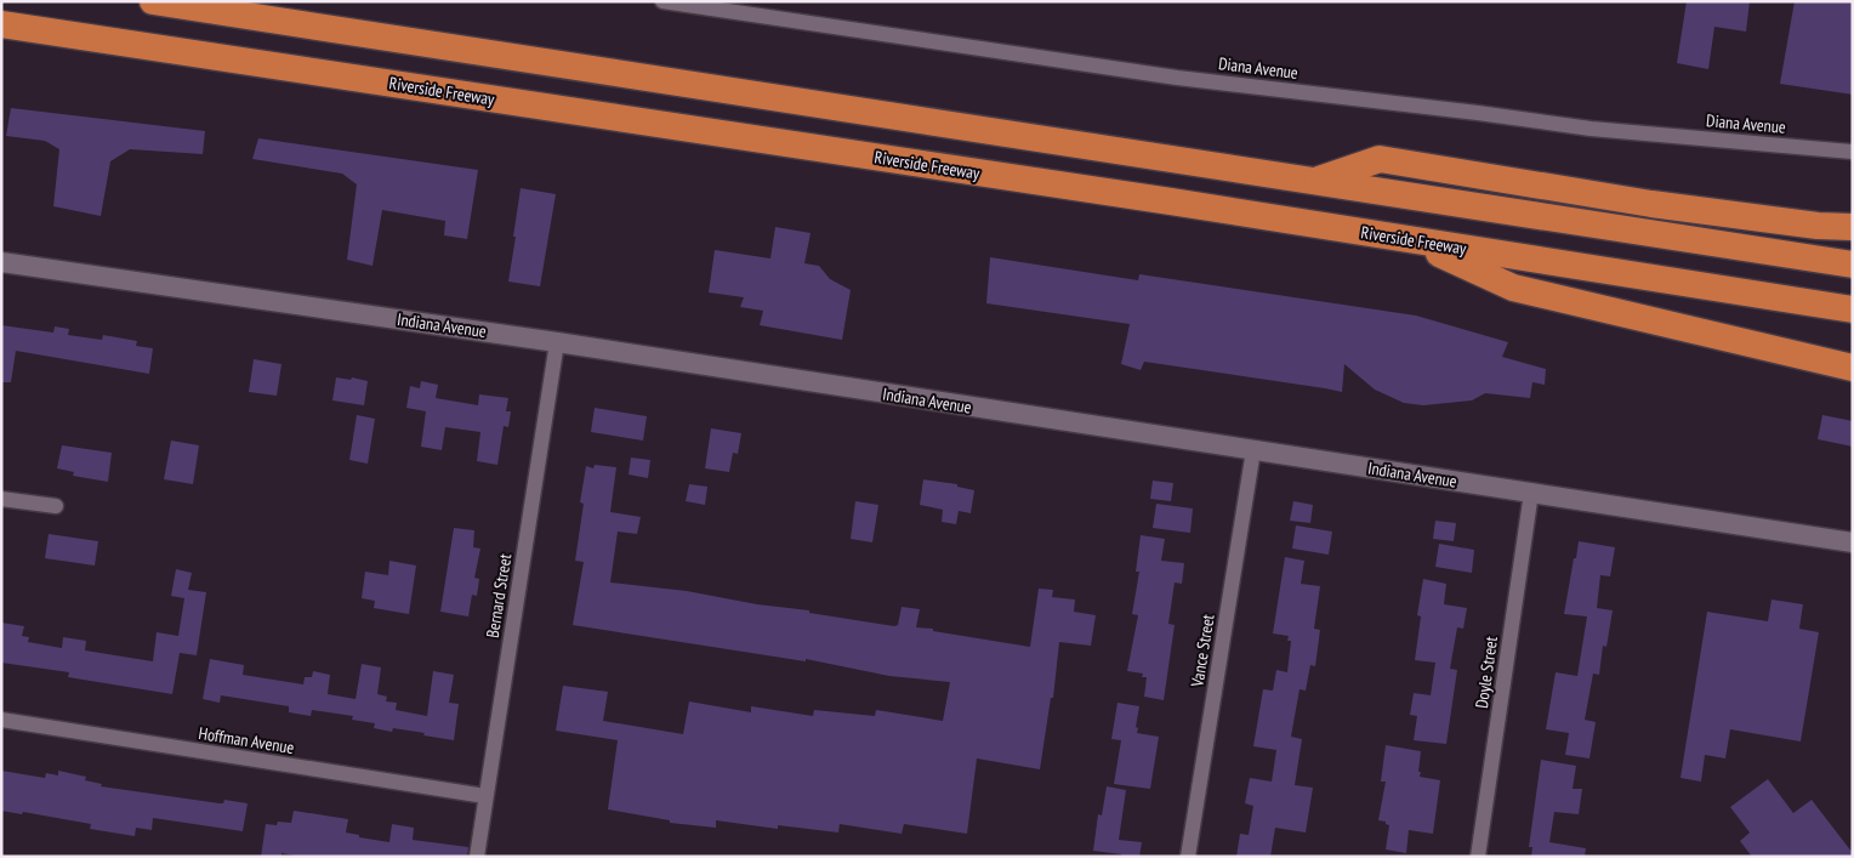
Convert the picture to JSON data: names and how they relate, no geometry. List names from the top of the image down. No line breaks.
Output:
{"streets":{"highway":["Riverside Freeway"],"street":["Diana Avenue","Indiana Avenue","Bernard Street","Vance Street","Doyle Street","Hoffman Avenue"]},"crossings":[["Indiana Avenue","Bernard Street"],["Indiana Avenue","Vance Street"],["Indiana Avenue","Doyle Street"],["Bernard Street","Hoffman Avenue"]]}
